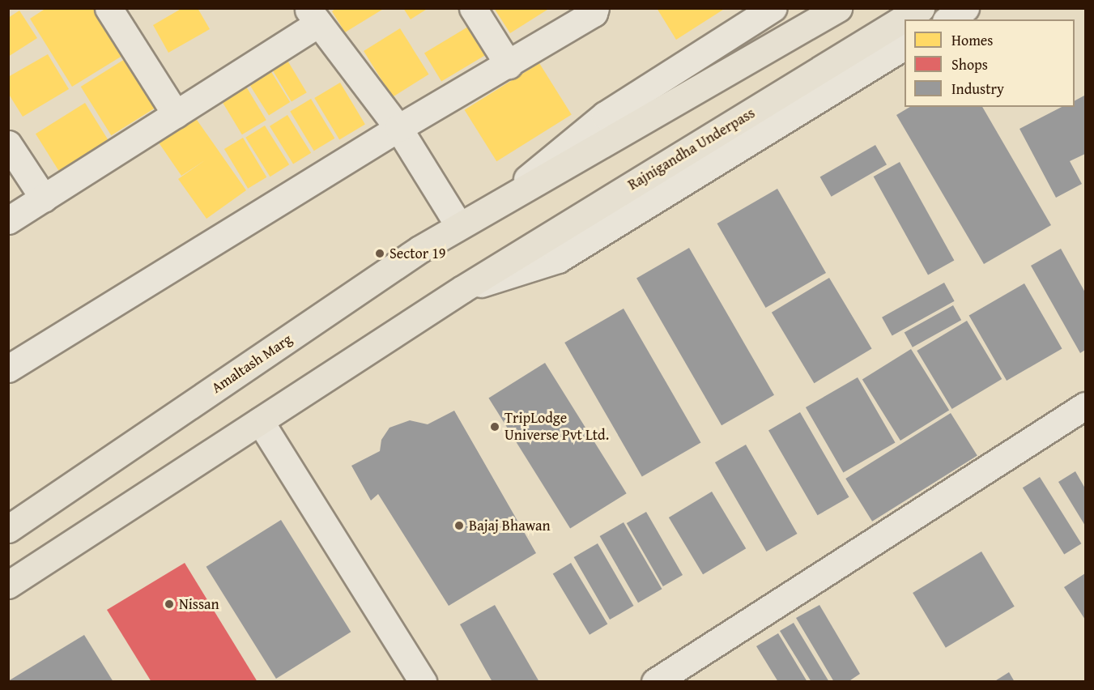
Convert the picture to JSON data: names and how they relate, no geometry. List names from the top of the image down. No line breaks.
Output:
{"streets":{"main road":["Rajnigandha Underpass","Amaltash Marg"]},"places":["Sector 19","TripLodge Universe Pvt Ltd.","Bajaj Bhawan","Nissan"],"legend":["Homes","Shops","Industry"]}
